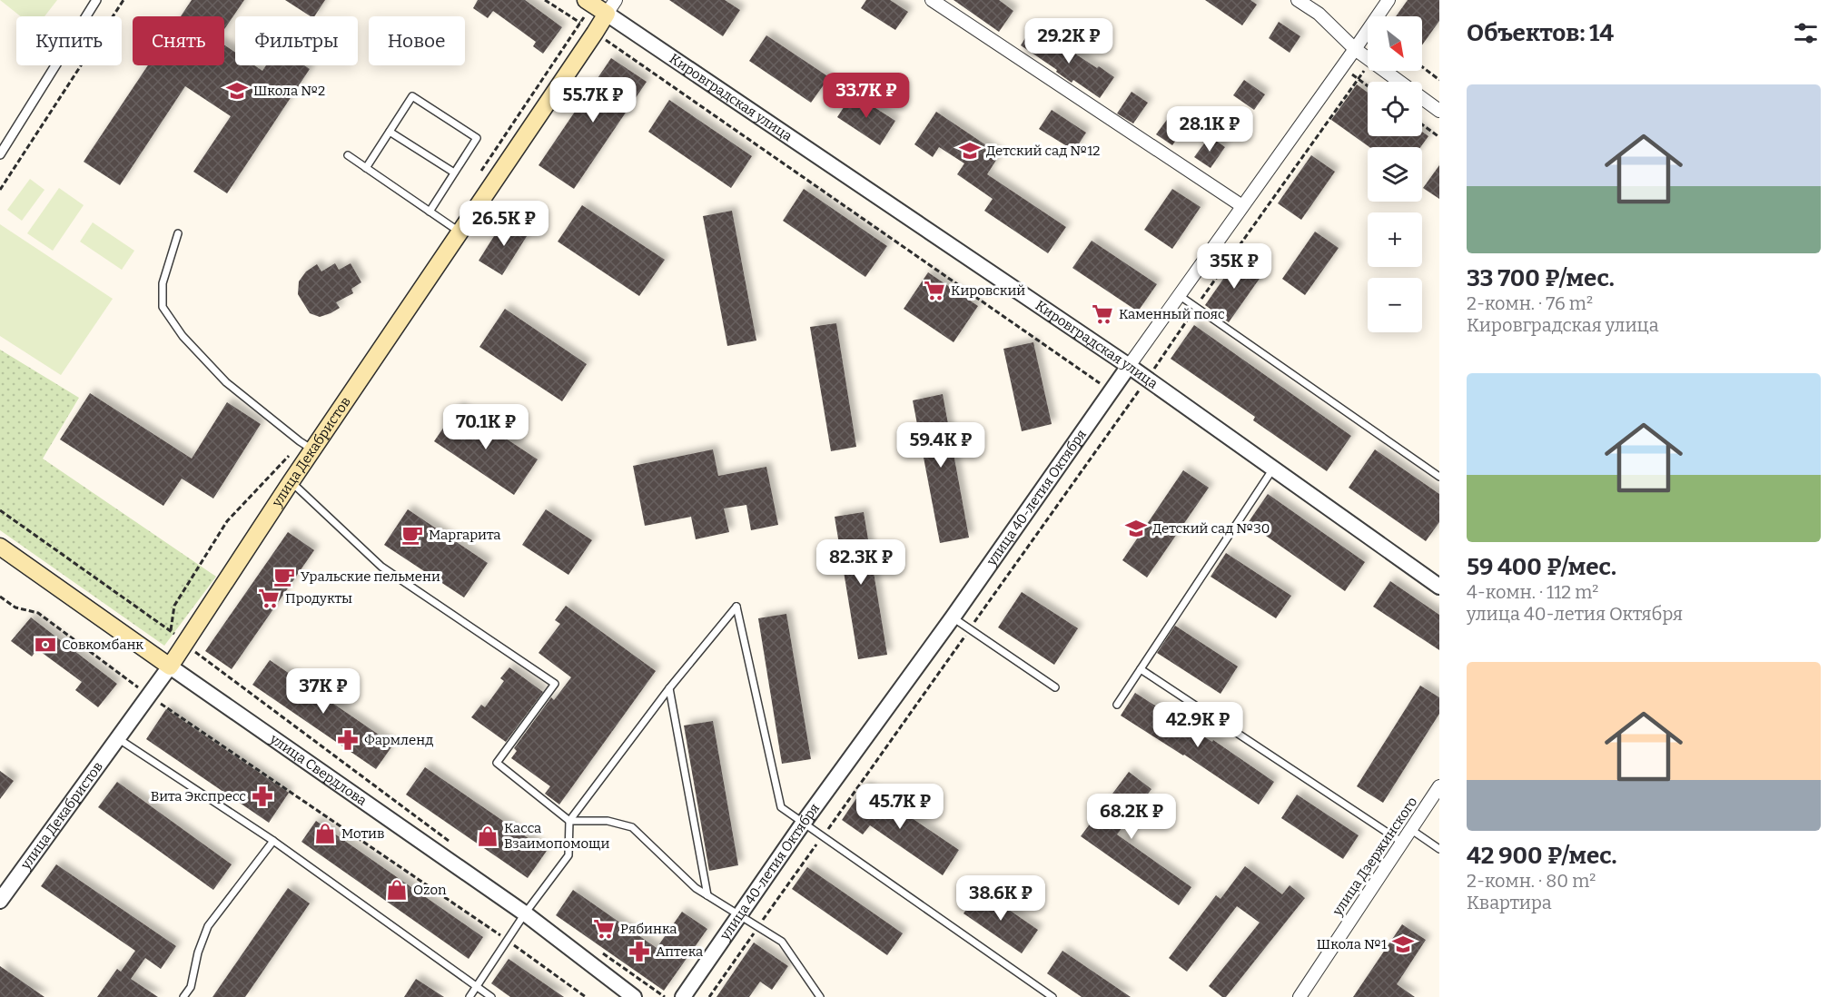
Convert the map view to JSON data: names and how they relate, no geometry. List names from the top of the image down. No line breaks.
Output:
{"streets":{"main road":["Кировградская улица","улица Декабристов","улица Свердлова"],"street":["улица 40-летия Октября","улица Дзержинского"]},"crossings":[["Кировградская улица","улица Декабристов"],["Кировградская улица","улица 40-летия Октября"],["улица Декабристов","улица Свердлова"]],"places":{"school or university":["Школа №2","Детский сад №12","Детский сад №30","Школа №1"],"supermarket":["Кировский","Каменный пояс","Продукты","Рябинка"],"cafe":["Маргарита","Уральские пельмени"],"bank":["Совкомбанк"],"pharmacy":["Фармленд","Вита Экспресс","Аптека"],"shop":["Мотив","Касса Взаимопомощи","Ozon"]},"north":"bottom right","page":{"heading":"Объектов: 14","map_buttons":["+","−"],"chip":["Купить","Снять","Фильтры","Новое"],"price":["29.2K ₽","33.7K ₽","55.7K ₽","28.1K ₽","26.5K ₽","35K ₽","70.1K ₽","59.4K ₽","82.3K ₽","37K ₽","42.9K ₽","45.7K ₽","68.2K ₽","38.6K ₽"],"list":[{"name":"33 700 ₽/мес.","note":"2-комн. · 76 m² · Кировградская улица"},{"name":"59 400 ₽/мес.","note":"4-комн. · 112 m² · улица 40-летия Октября"},{"name":"42 900 ₽/мес.","note":"2-комн. · 80 m² · Квартира"}]}}
